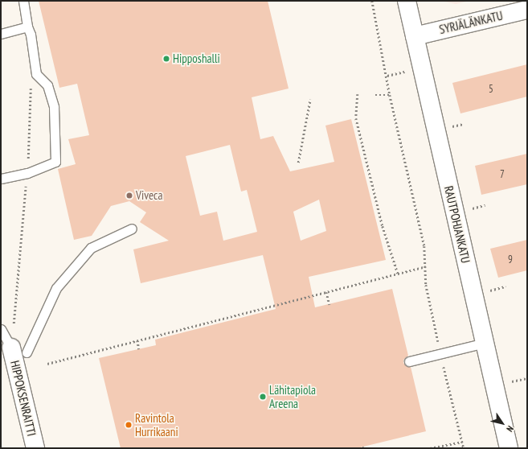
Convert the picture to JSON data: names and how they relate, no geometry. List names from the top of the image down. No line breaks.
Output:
{"streets":{"street":["SYRJÄLÄNKATU","RAUTPOHJANKATU","HIPPOKSENRAITTI"]},"crossings":[["SYRJÄLÄNKATU","RAUTPOHJANKATU"]],"places":["Hipposhalli","Viveca","Lähitapiola Areena","Ravintola Hurrikaani"],"house_numbers":["5","7","9"],"north":"bottom right"}
